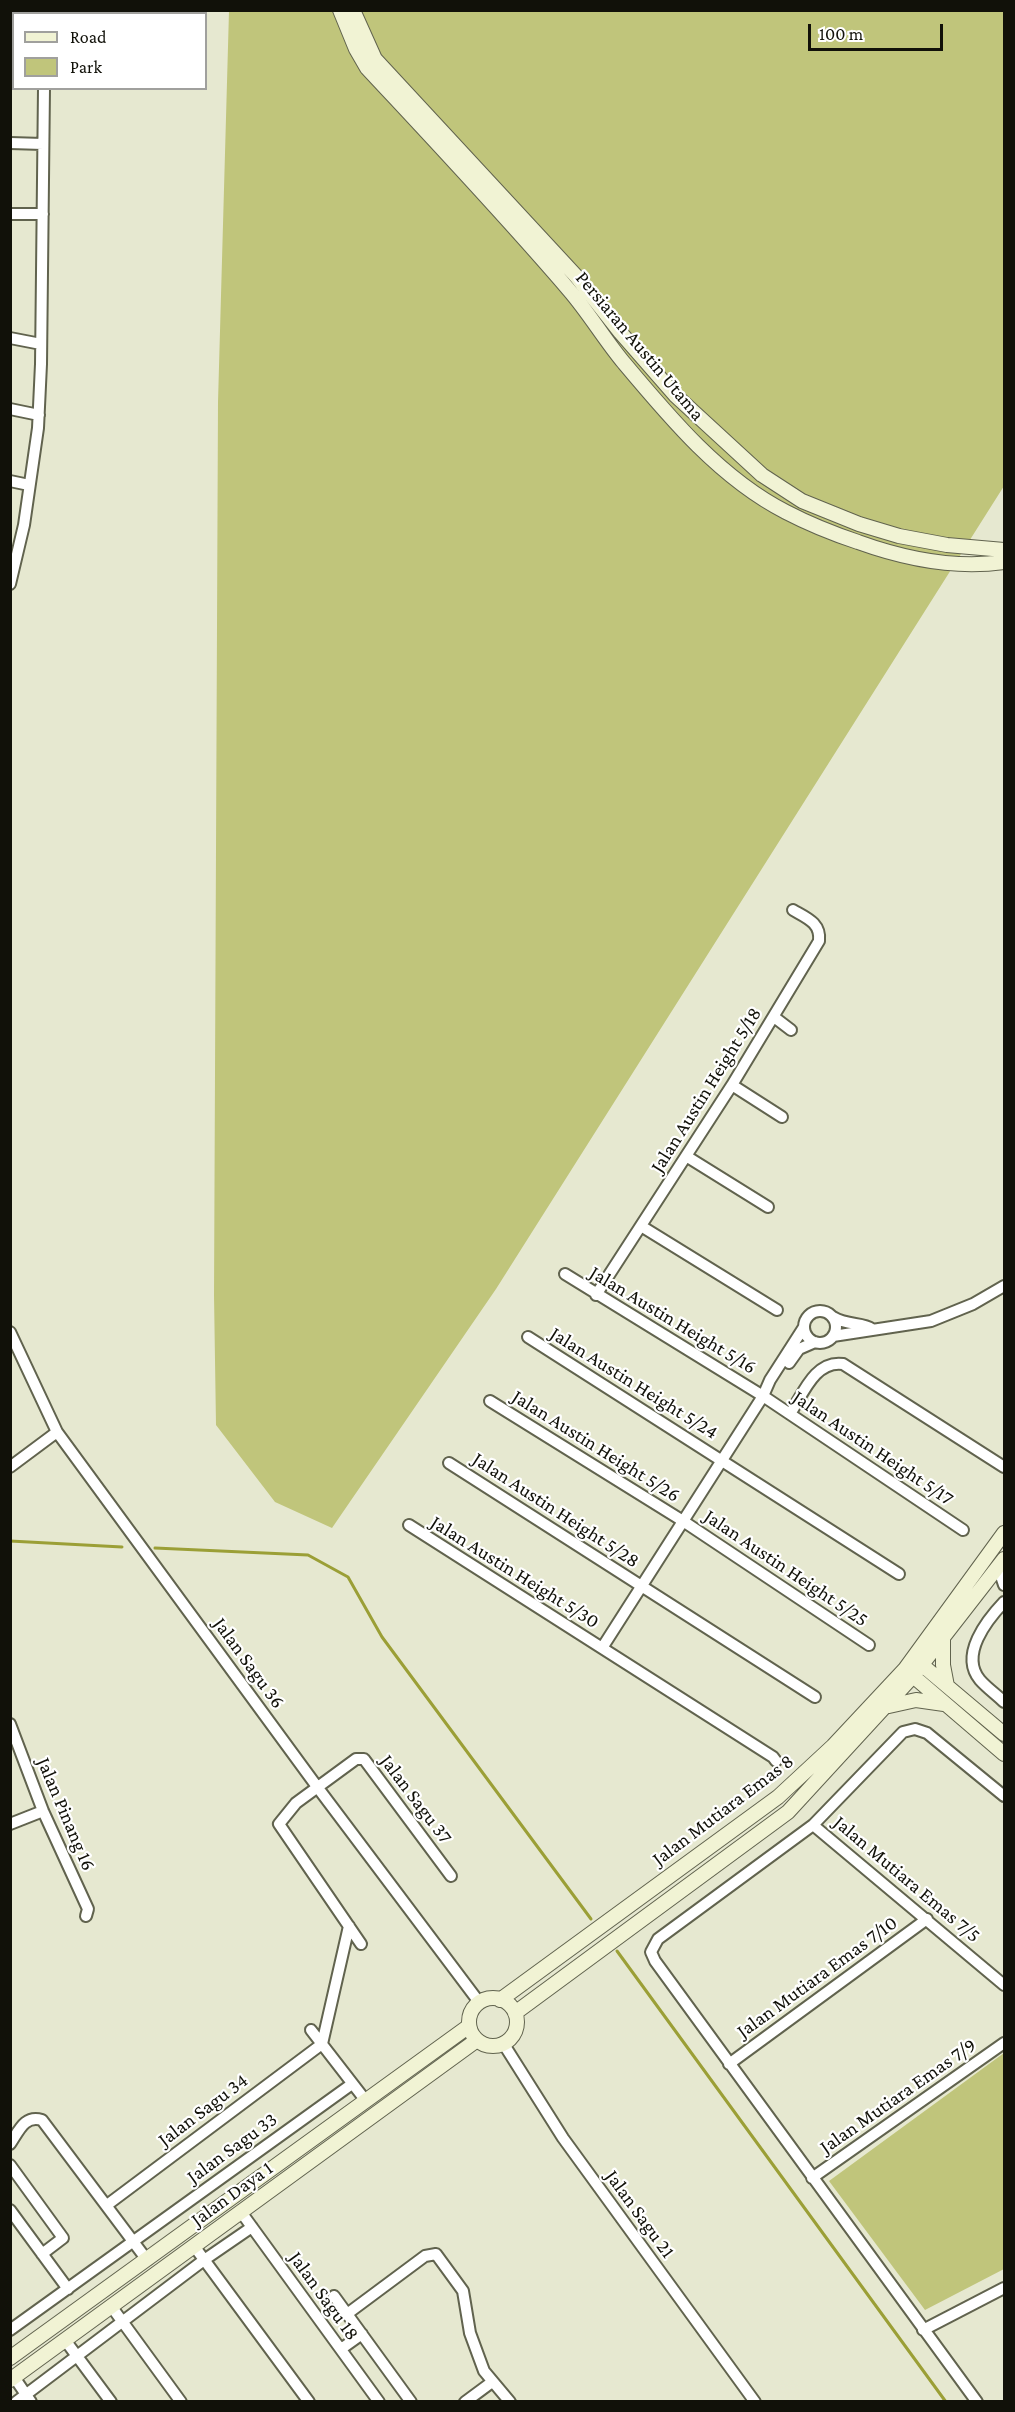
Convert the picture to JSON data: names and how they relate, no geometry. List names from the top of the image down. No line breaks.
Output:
{"streets":{"main road":["Persiaran Austin Utama","Jalan Mutiara Emas 8","Jalan Daya 1"],"street":["Jalan Austin Height 5/18","Jalan Austin Height 5/16","Jalan Austin Height 5/24","Jalan Austin Height 5/26","Jalan Austin Height 5/17","Jalan Austin Height 5/28","Jalan Austin Height 5/25","Jalan Austin Height 5/30","Jalan Sagu 36","Jalan Sagu 37","Jalan Pinang 16","Jalan Mutiara Emas 7/5","Jalan Mutiara Emas 7/10","Jalan Mutiara Emas 7/9","Jalan Sagu 34","Jalan Sagu 33","Jalan Sagu 21","Jalan Sagu 18"]},"crossings":[["Jalan Austin Height 5/18","Jalan Austin Height 5/16"],["Jalan Austin Height 5/16","Jalan Austin Height 5/17"],["Jalan Austin Height 5/26","Jalan Austin Height 5/25"],["Jalan Sagu 36","Jalan Sagu 37"],["Jalan Sagu 36","Jalan Mutiara Emas 8"],["Jalan Sagu 36","Jalan Daya 1"],["Jalan Sagu 36","Jalan Sagu 21"],["Jalan Mutiara Emas 8","Jalan Daya 1"],["Jalan Mutiara Emas 8","Jalan Sagu 21"],["Jalan Mutiara Emas 7/5","Jalan Mutiara Emas 7/10"],["Jalan Daya 1","Jalan Sagu 21"],["Jalan Daya 1","Jalan Sagu 18"]],"legend":["Road","Park"],"scale_bar":"100 m"}
